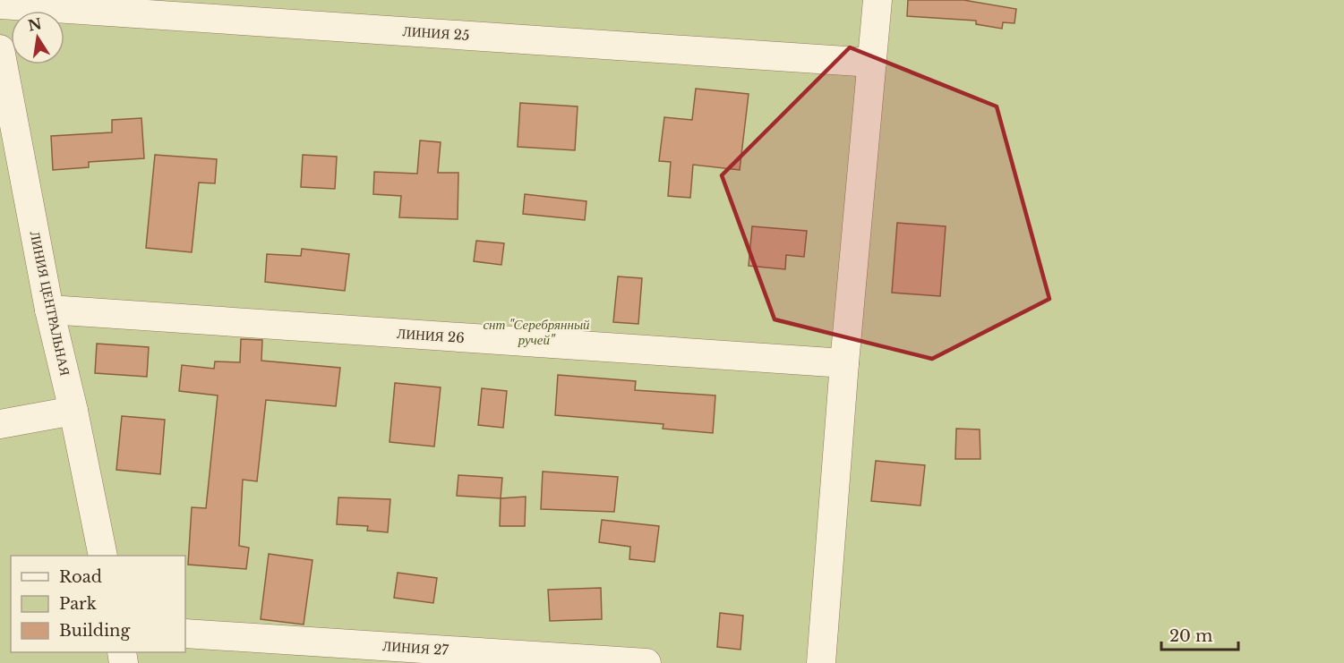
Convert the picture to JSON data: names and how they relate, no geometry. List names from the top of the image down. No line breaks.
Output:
{"streets":{"street":["ЛИНИЯ 25","ЛИНИЯ ЦЕНТРАЛЬНАЯ","ЛИНИЯ 26","ЛИНИЯ 27"]},"crossings":[["ЛИНИЯ ЦЕНТРАЛЬНАЯ","ЛИНИЯ 26"]],"parks":["снт \"Серебрянный ручей\""],"legend":["Road","Park","Building"],"scale_bar":"20 m","north":"top"}
